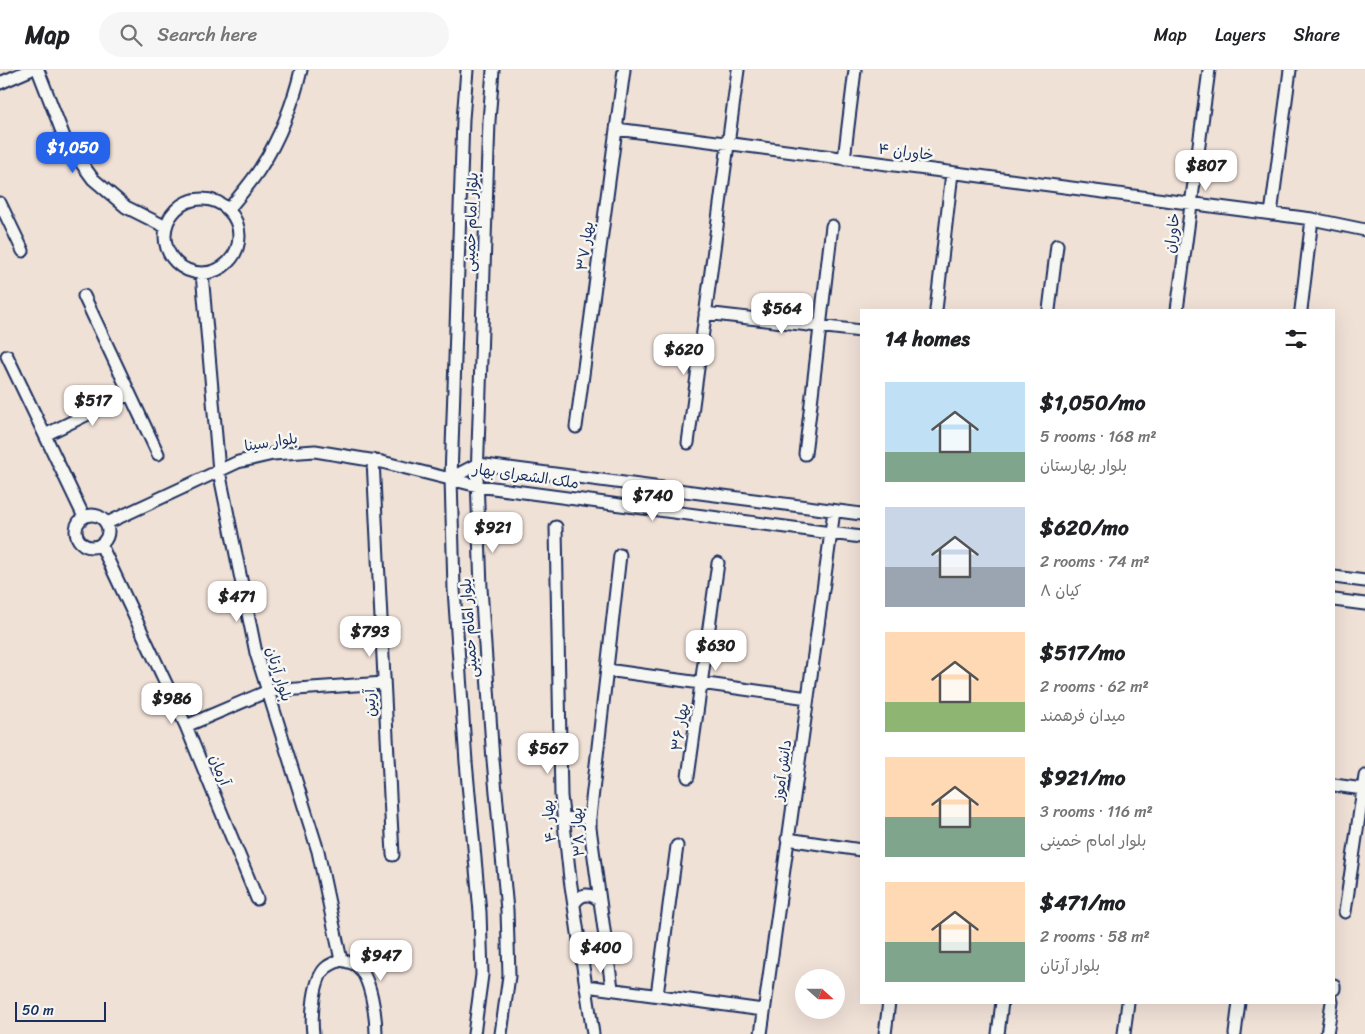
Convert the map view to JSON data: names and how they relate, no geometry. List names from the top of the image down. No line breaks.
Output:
{"streets":{"street":["خاوران ۴","بلوار امام خمینی","خاوران","بهار ۳۷","بلوار سینا","ملک الشعرای بهار","بلوار آرتان","آرتین","بهار ۳۶","آرمان","دانش آموز","بهار ۴۰","بهار ۳۸"]},"crossings":[["خاوران ۴","خاوران"],["خاوران ۴","بهار ۳۷"],["بلوار امام خمینی","بلوار سینا"],["بلوار امام خمینی","ملک الشعرای بهار"],["بلوار سینا","ملک الشعرای بهار"],["بلوار سینا","بلوار آرتان"],["بلوار سینا","آرتین"],["بلوار سینا","آرمان"],["ملک الشعرای بهار","دانش آموز"]],"scale_bar":"50 m","north":"right","page":{"header":"Map","search":"Search here","nav":["Map","Layers","Share"],"price":["$1,050","$807","$564","$620","$517","$740","$921","$471","$793","$630","$986","$567","$400","$947"],"heading":"14 homes","list":[{"name":"$1,050/mo","note":"5 rooms · 168 m² · بلوار بهارستان"},{"name":"$620/mo","note":"2 rooms · 74 m² · کیان ۸"},{"name":"$517/mo","note":"2 rooms · 62 m² · میدان فرهمند"},{"name":"$921/mo","note":"3 rooms · 116 m² · بلوار امام خمینی"},{"name":"$471/mo","note":"2 rooms · 58 m² · بلوار آرتان"}],"scale":"50 m"}}
